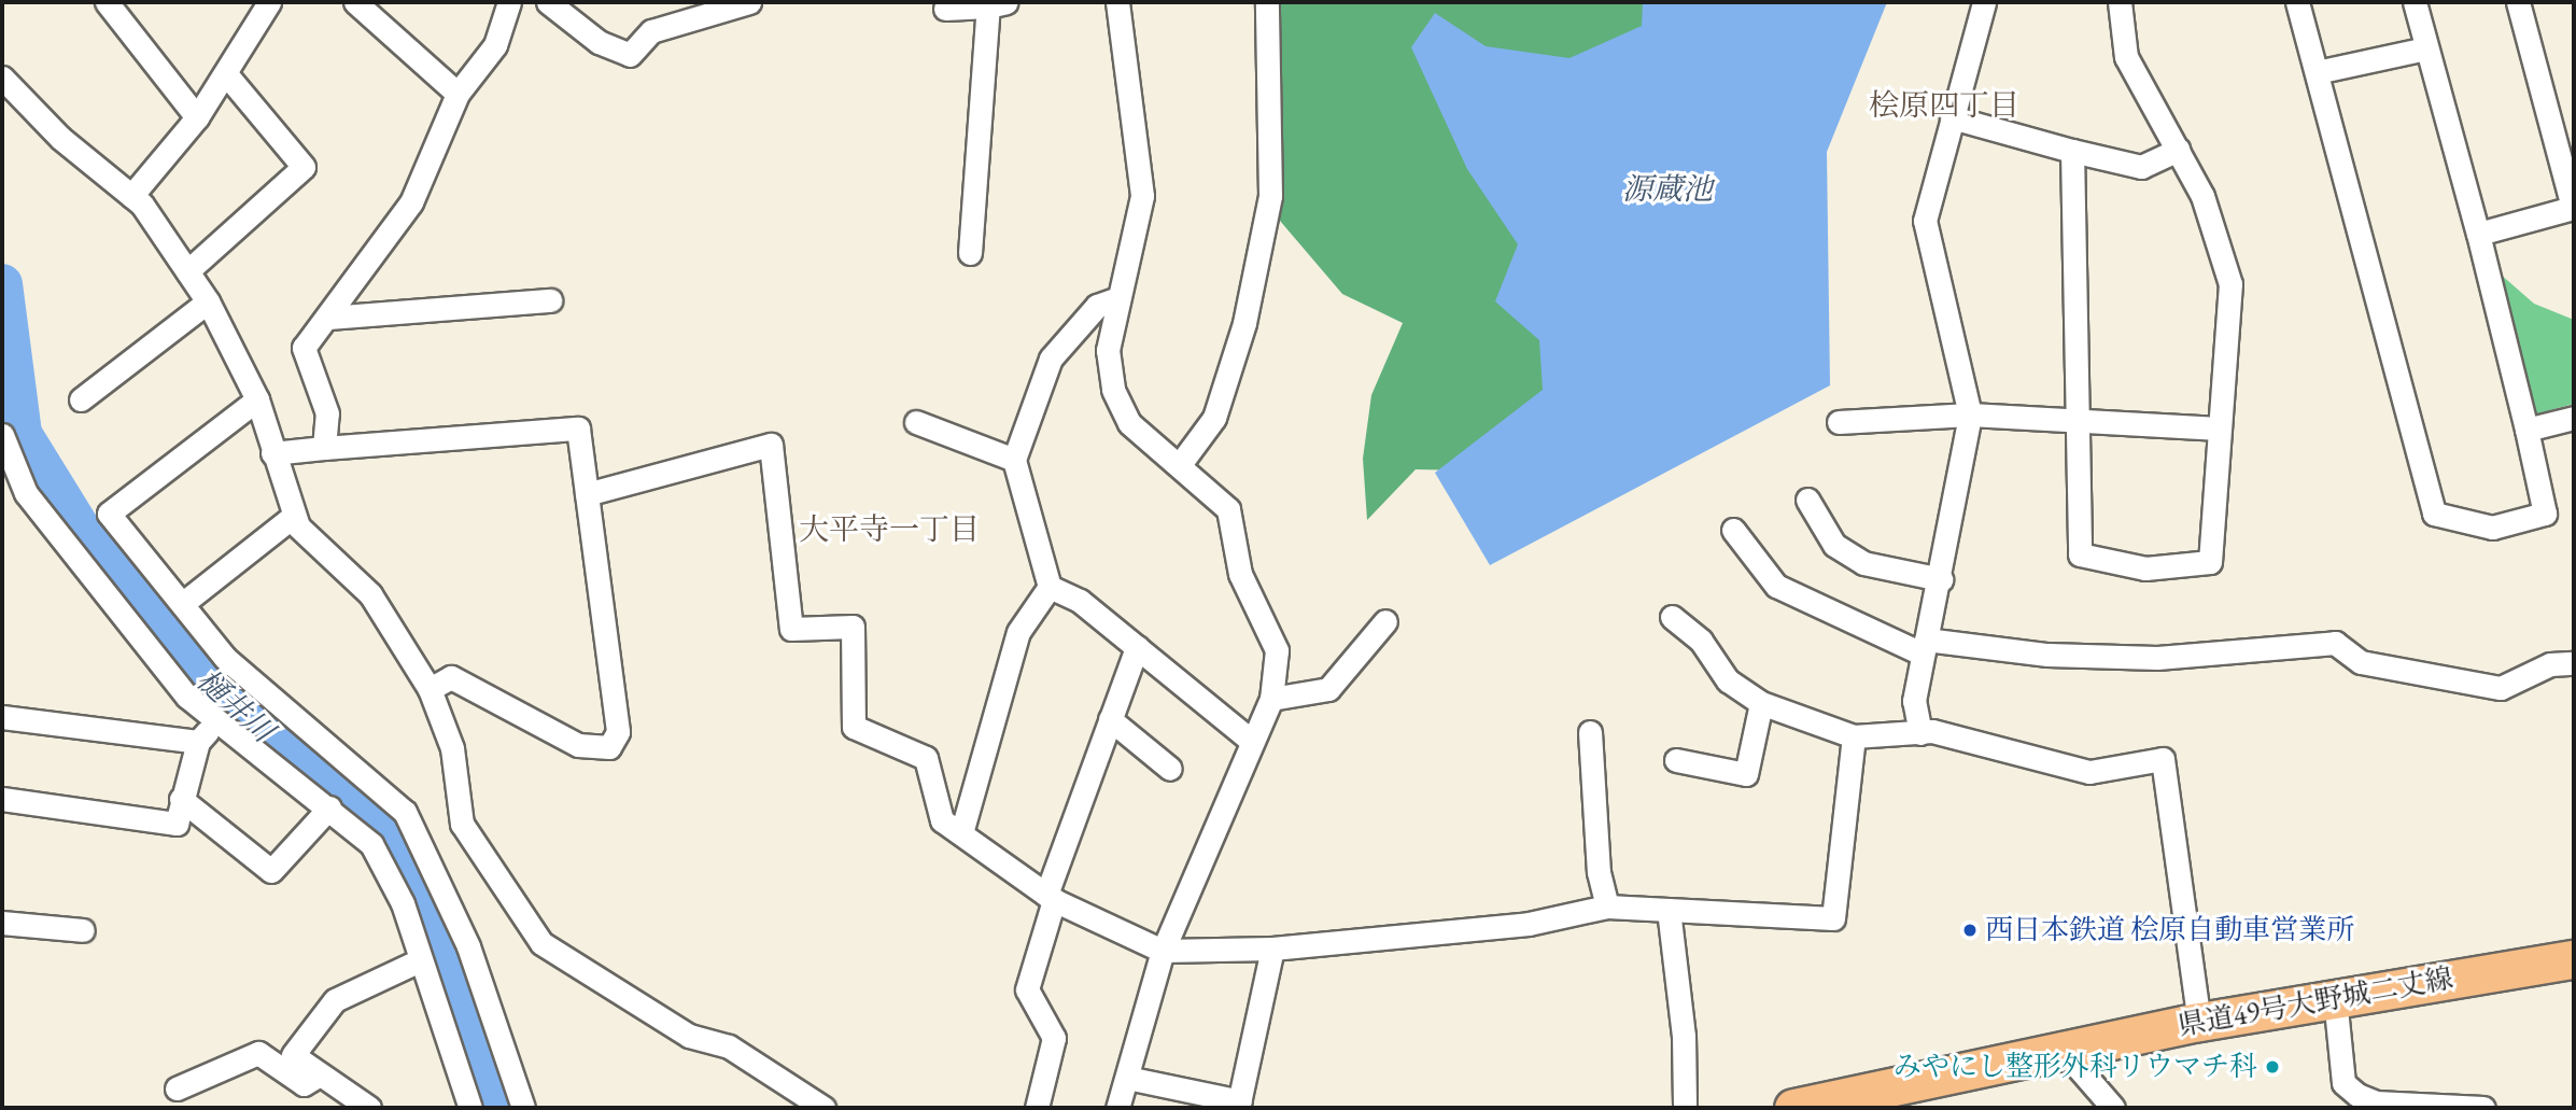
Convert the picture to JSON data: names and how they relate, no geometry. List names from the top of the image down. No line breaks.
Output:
{"streets":{"main road":["県道49号大野城二丈線"]},"districts":["桧原四丁目","大平寺一丁目"],"water":["源蔵池","樋井川"],"places":["西日本鉄道 桧原自動車営業所","みやにし整形外科リウマチ科"]}
